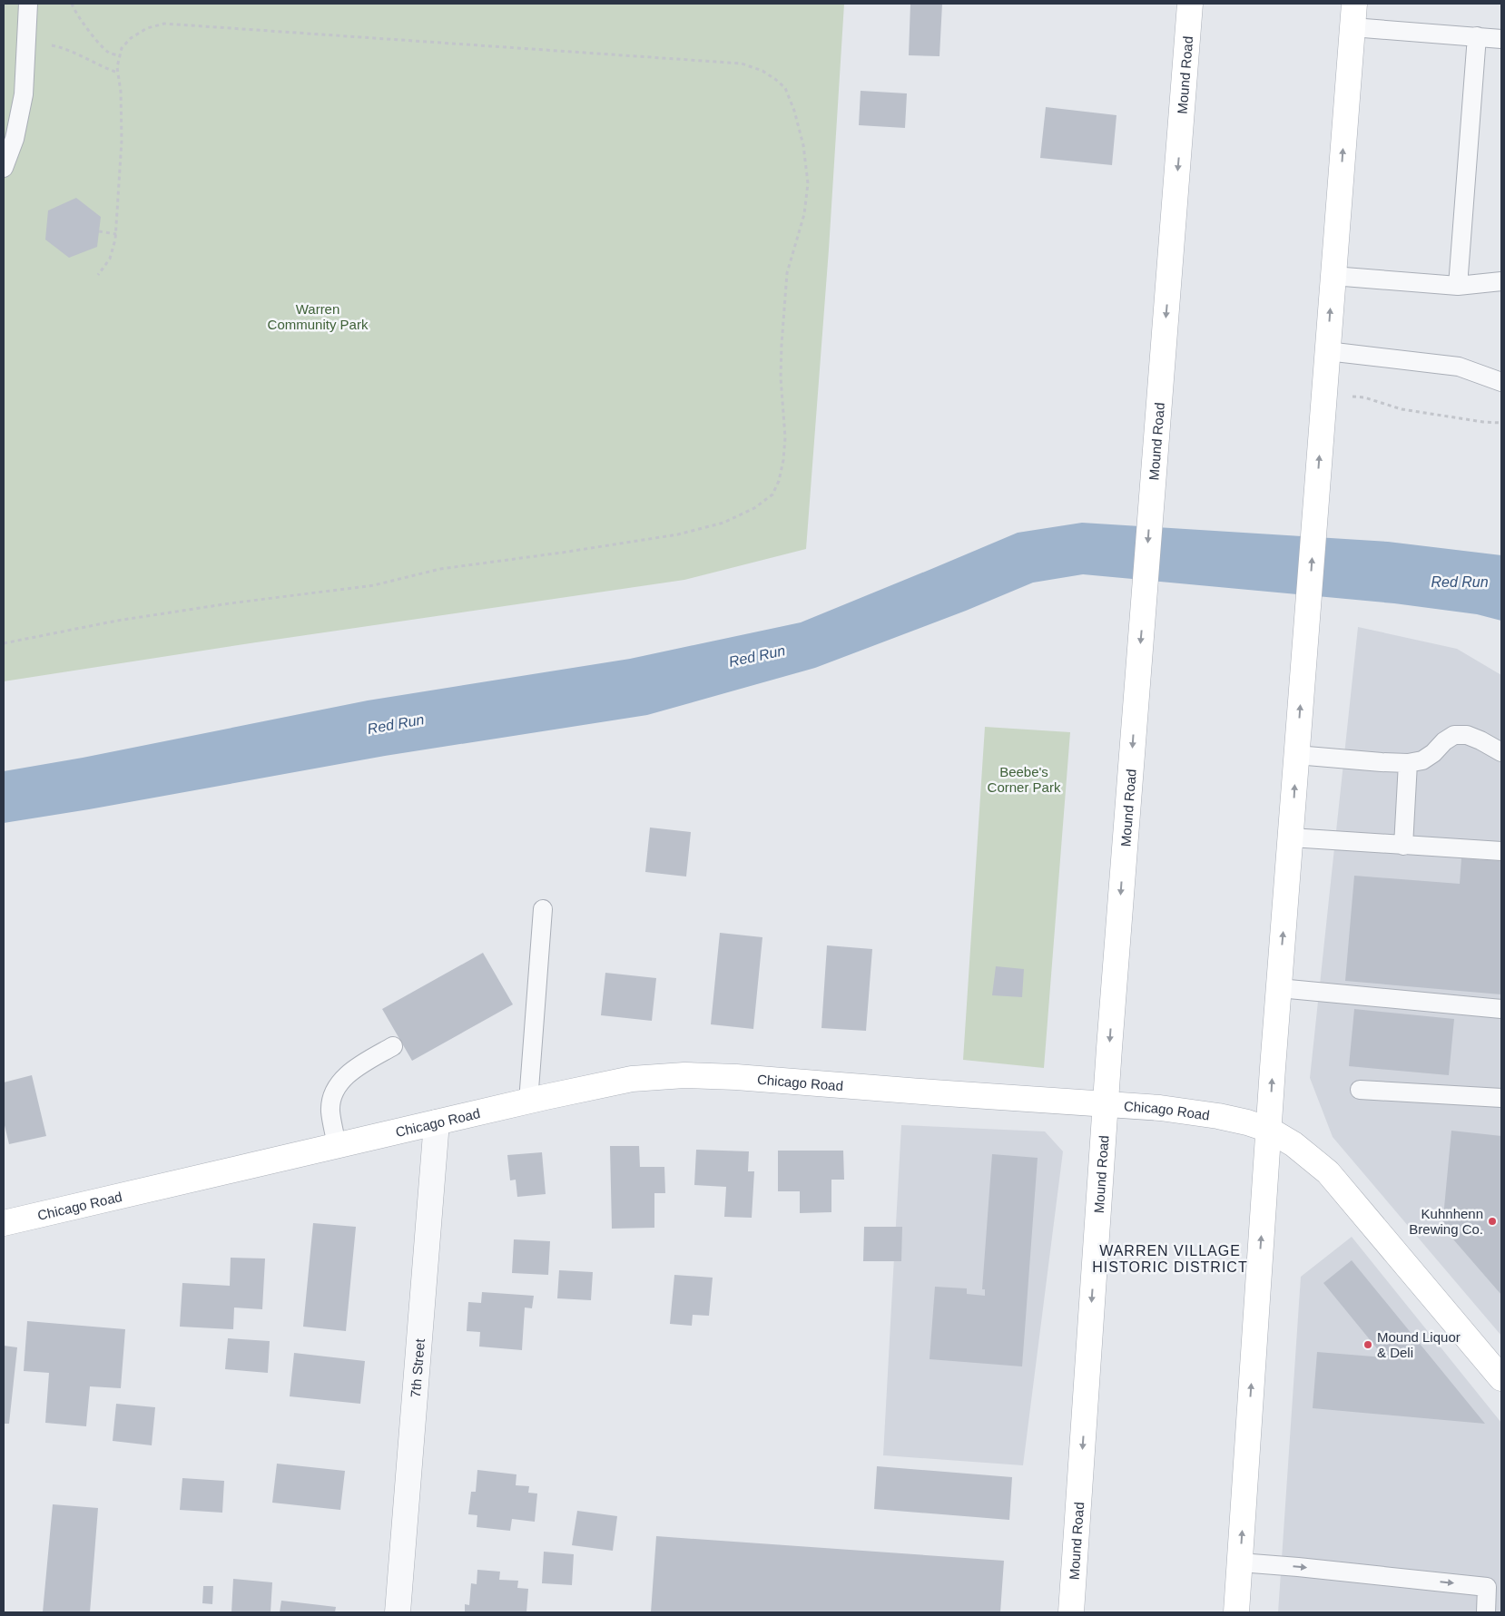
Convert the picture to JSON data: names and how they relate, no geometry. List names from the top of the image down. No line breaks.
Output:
{"streets":{"main road":["Mound Road","Chicago Road"],"street":["7th Street"]},"crossings":[["Mound Road","Chicago Road"],["Chicago Road","7th Street"]],"districts":["WARREN VILLAGE HISTORIC DISTRICT"],"water":["Red Run"],"parks":["Warren Community Park","Beebe's Corner Park"],"places":["Kuhnhenn Brewing Co.","Mound Liquor & Deli"]}
